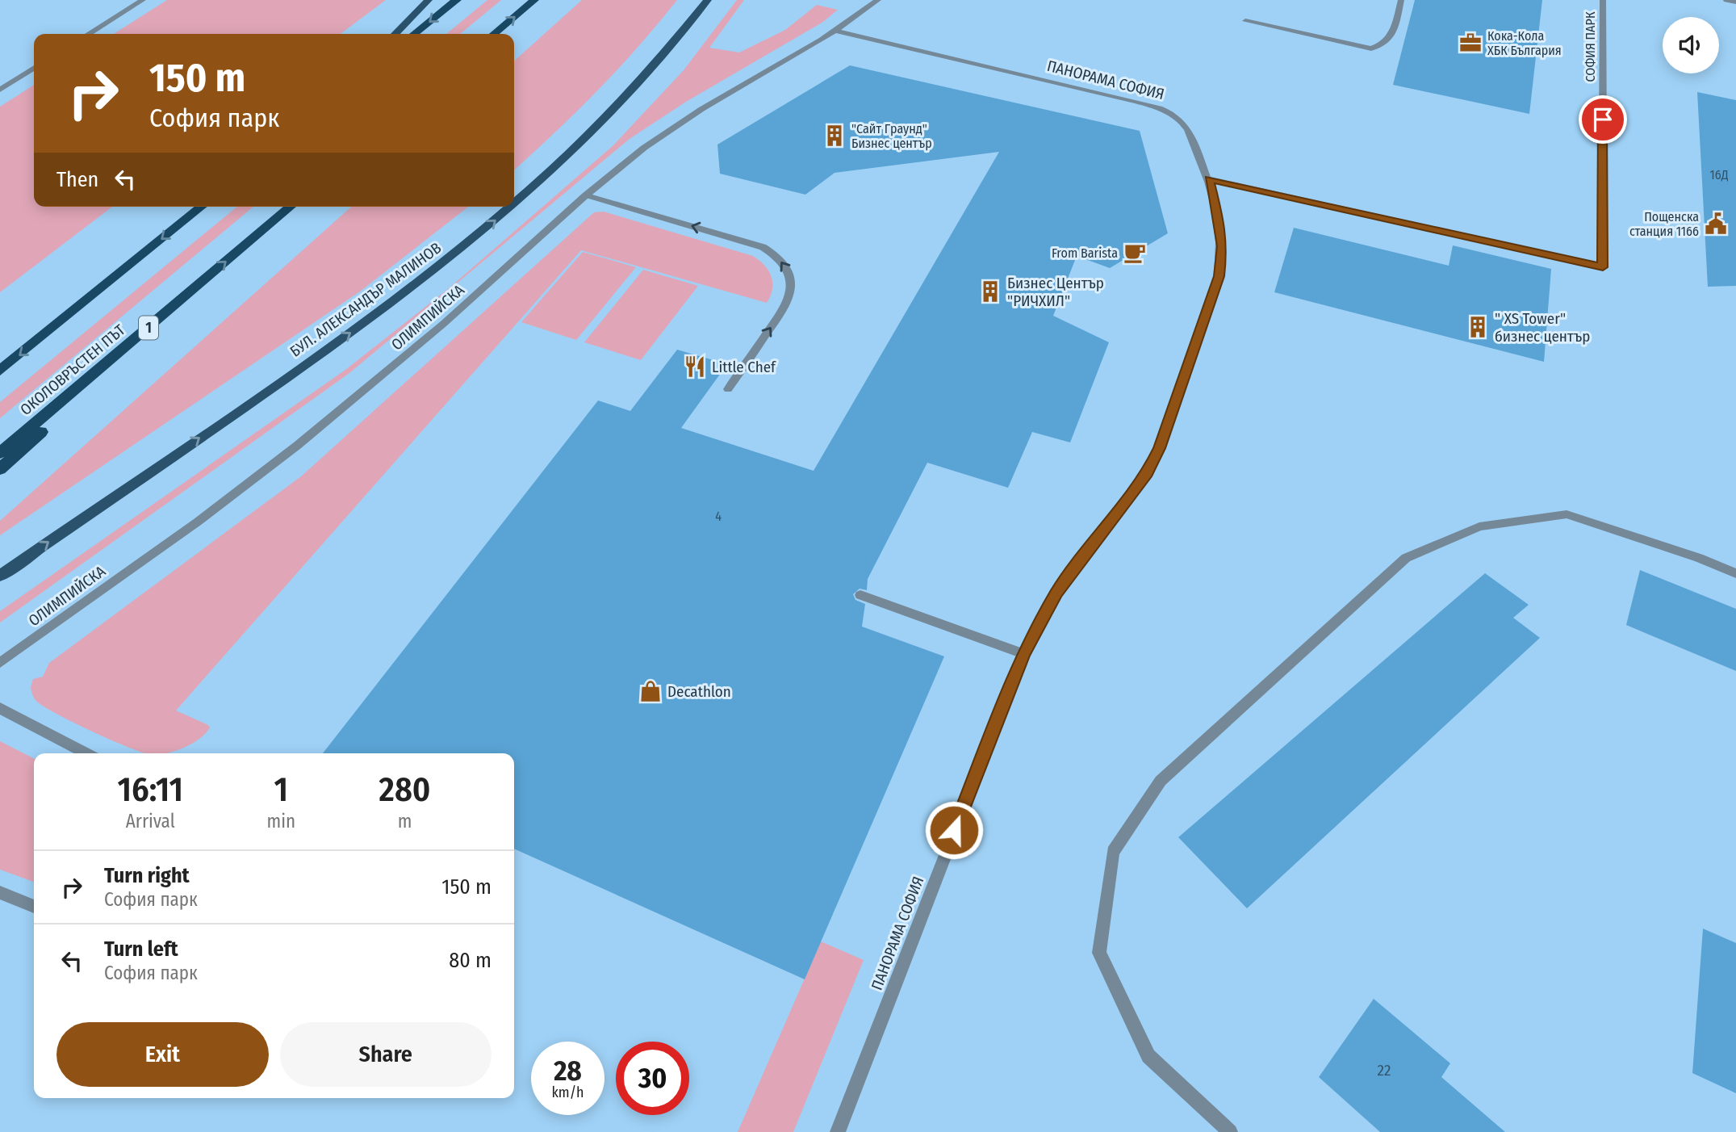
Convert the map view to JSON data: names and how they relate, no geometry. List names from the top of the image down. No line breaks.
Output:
{"streets":{"highway":["1","ОКОЛОВРЪСТЕН ПЪТ"],"main road":["БУЛ. АЛЕКСАНДЪР МАЛИНОВ"],"street":["СОФИЯ ПАРК","ПАНОРАМА СОФИЯ","ОЛИМПИЙСКА"]},"crossings":[["СОФИЯ ПАРК","ПАНОРАМА СОФИЯ"],["ПАНОРАМА СОФИЯ","ОЛИМПИЙСКА"]],"one_way":["БУЛ. АЛЕКСАНДЪР МАЛИНОВ"],"places":{"office":["Кока-Кола ХБК България"],"building":["\"Сайт Граунд\" Бизнес център","Бизнес Център \"РИЧХИЛ\"","\" XS Tower\" бизнес център"],"public building":["Пощенска станция 1166"],"cafe":["From Barista"],"restaurant":["Little Chef"],"shop":["Decathlon"]},"house_numbers":["16Д","4","22"],"page":{"turn":["150 m","София парк"],"then":"Then","eta":["16:11","Arrival","1","min","280","m"],"list":[{"name":"Turn right","note":"София парк","value":"150 m"},{"name":"Turn left","note":"София парк","value":"80 m"}],"buttons":["Exit","Share"],"speed":"28 km/h","limit":"30"}}
